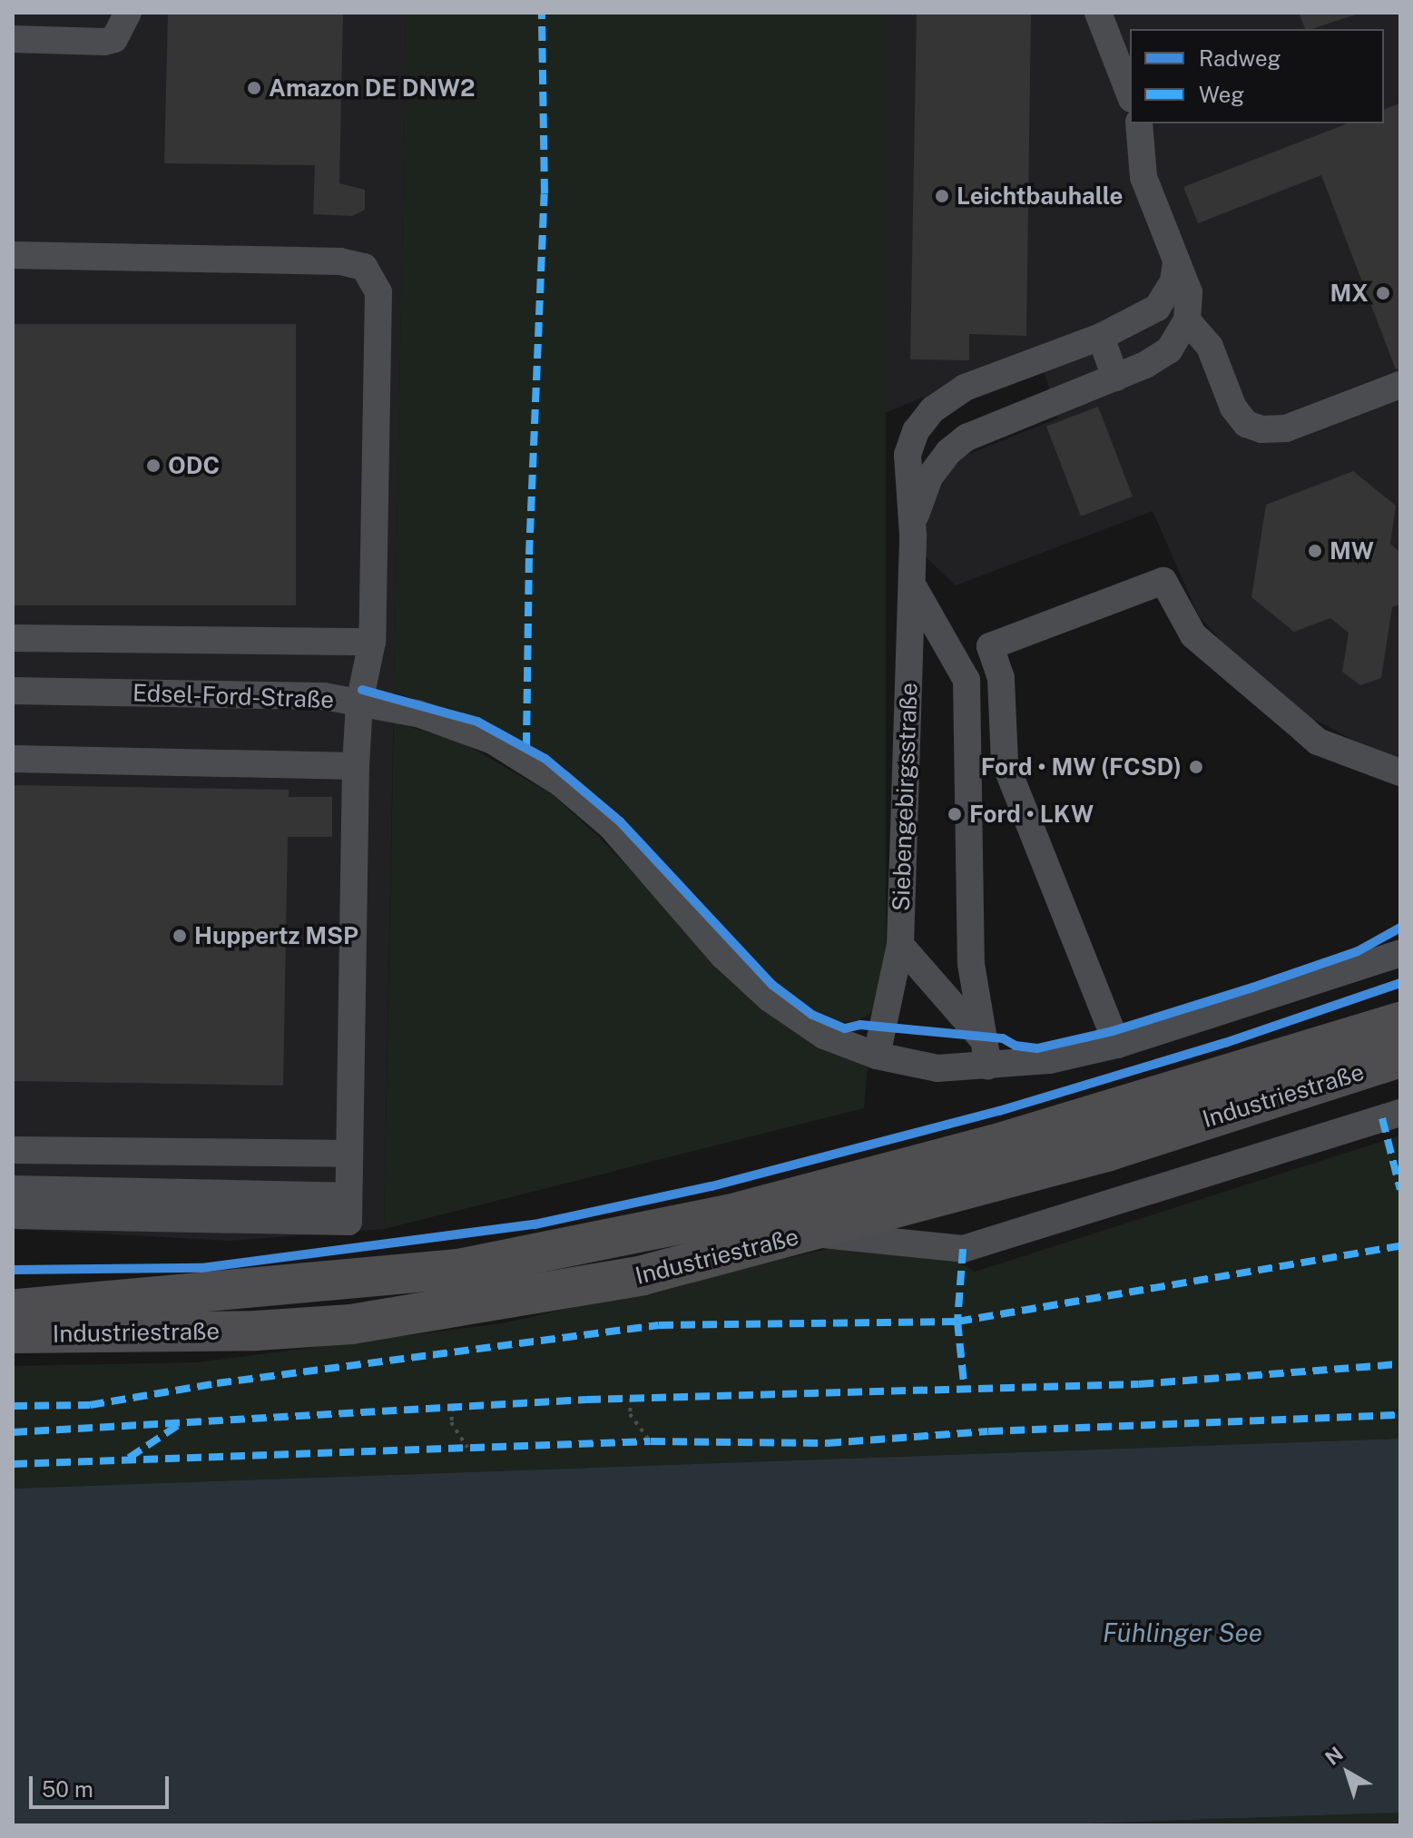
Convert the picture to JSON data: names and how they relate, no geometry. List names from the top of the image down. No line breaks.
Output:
{"streets":{"highway":["Industriestraße"],"street":["Edsel-Ford-Straße","Siebengebirgsstraße"]},"crossings":[["Edsel-Ford-Straße","Siebengebirgsstraße"]],"water":["Fühlinger See"],"places":["Amazon DE DNW2","Leichtbauhalle","MX","ODC","MW","Ford • MW (FCSD)","Ford • LKW","Huppertz MSP"],"legend":["Radweg","Weg"],"scale_bar":"50 m","north":"top left"}
